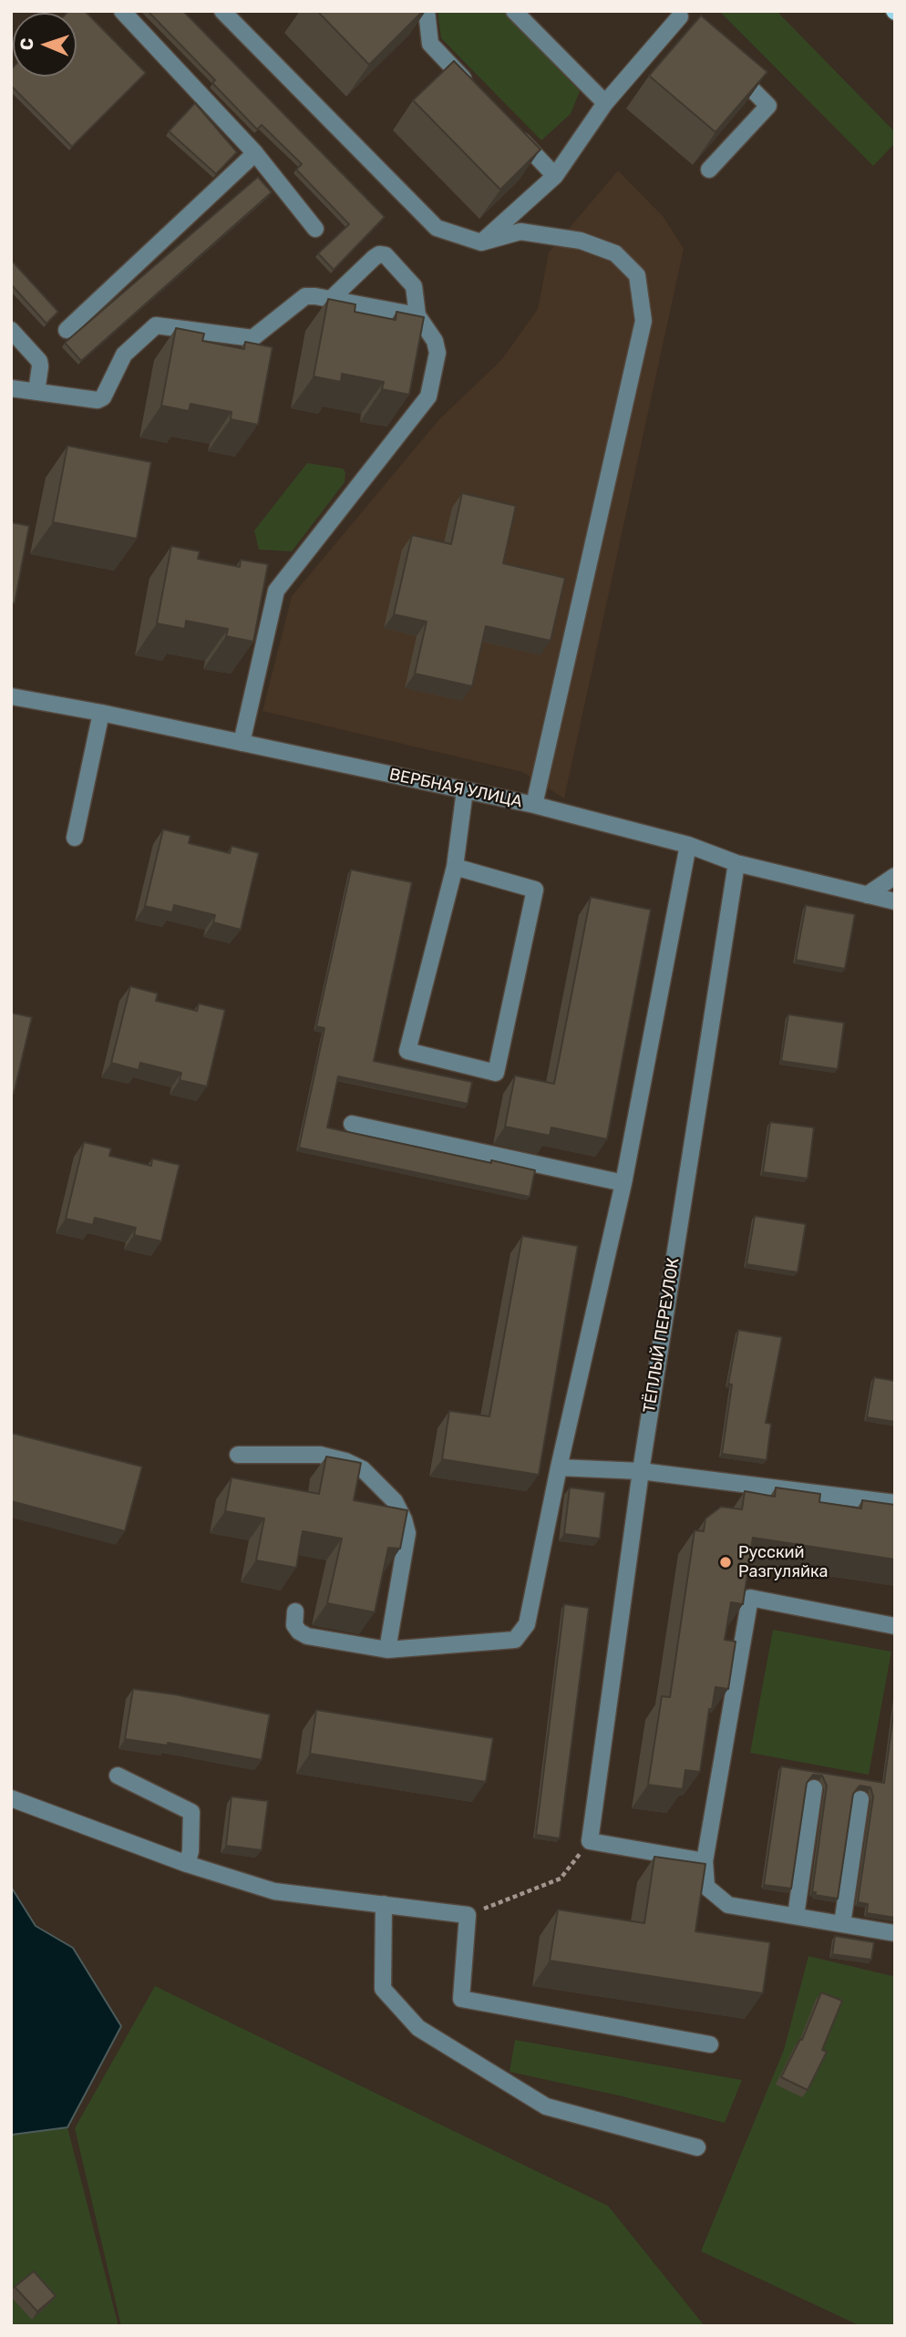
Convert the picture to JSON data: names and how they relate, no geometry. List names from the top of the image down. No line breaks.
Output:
{"streets":{"street":["ВЕРБНАЯ УЛИЦА","ТЁПЛЫЙ ПЕРЕУЛОК"]},"crossings":[["ВЕРБНАЯ УЛИЦА","ТЁПЛЫЙ ПЕРЕУЛОК"]],"places":["Русский Разгуляйка"],"north":"left"}
